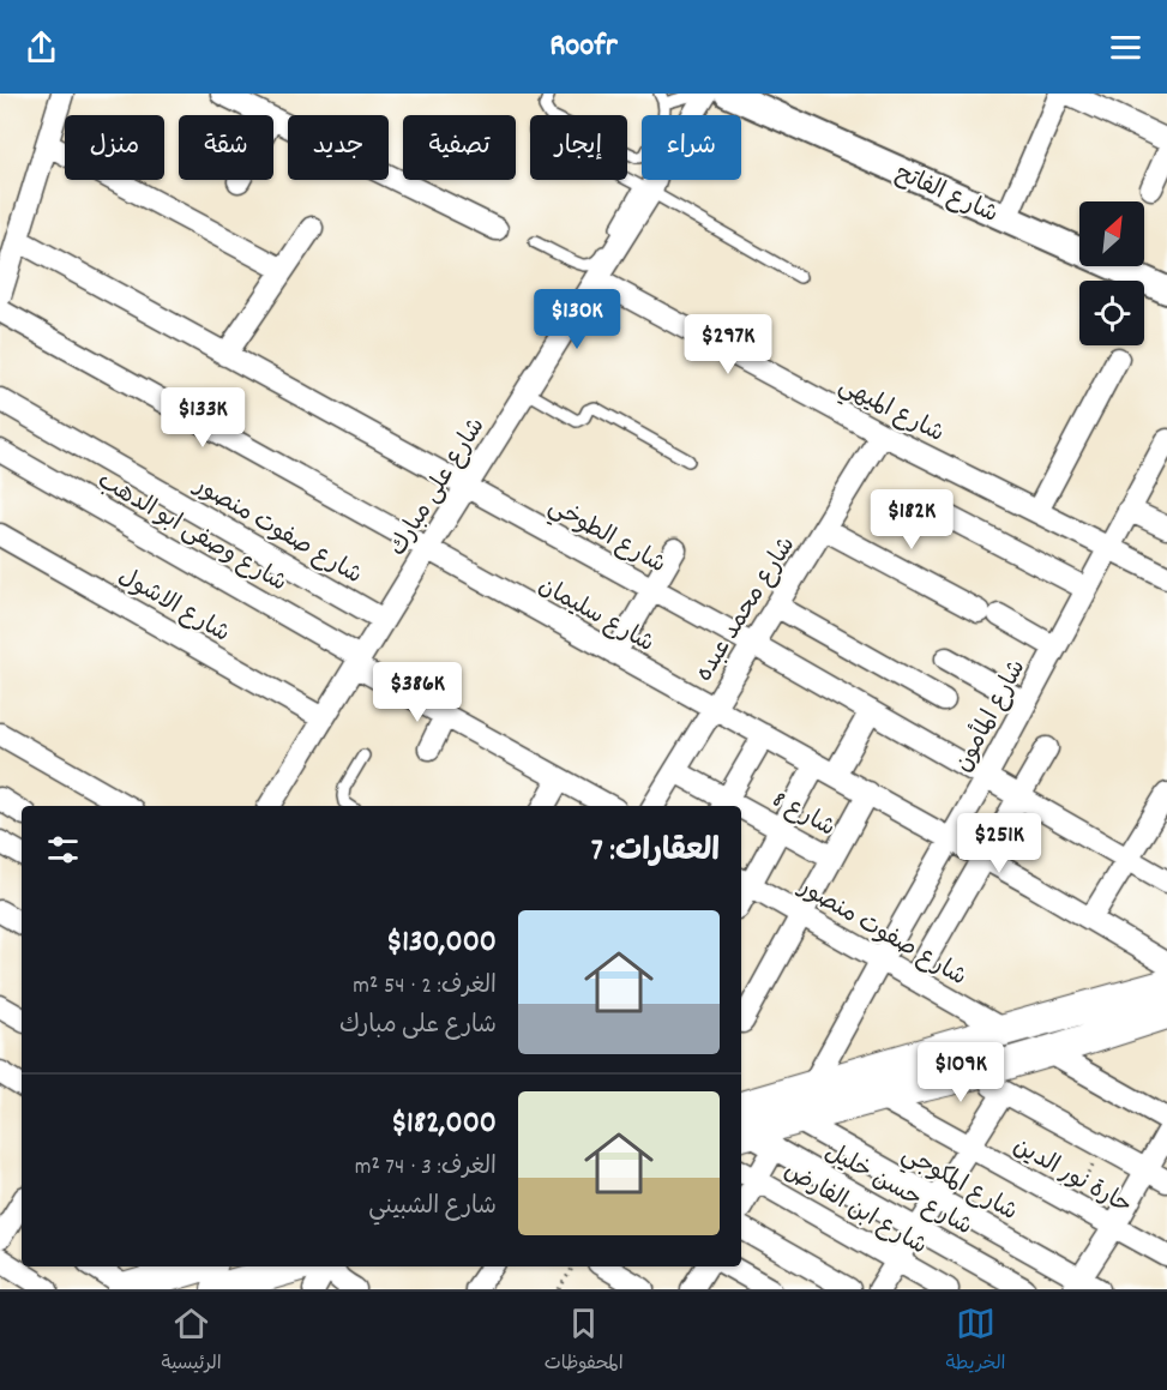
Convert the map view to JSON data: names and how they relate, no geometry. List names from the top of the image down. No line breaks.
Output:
{"streets":{"street":["شارع الفاتح","شارع الميهي","شارع على مبارك","شارع صفوت منصور","شارع وصفى ابو الدهب","شارع الطوخي","شارع الاشول","شارع محمد عبده","شارع سليمان","شارع المأمون","شارع 8","حارة نور الدين","شارع المكوجي","شارع حسن خليل","شارع ابن الفارض"]},"crossings":[["شارع الميهي","شارع على مبارك"],["شارع الميهي","شارع محمد عبده"],["شارع الميهي","شارع المأمون"],["شارع على مبارك","شارع صفوت منصور"],["شارع على مبارك","شارع وصفى ابو الدهب"],["شارع على مبارك","شارع الطوخي"],["شارع على مبارك","شارع الاشول"],["شارع على مبارك","شارع سليمان"],["شارع صفوت منصور","شارع المأمون"],["شارع الطوخي","شارع محمد عبده"],["شارع الطوخي","شارع المأمون"],["شارع محمد عبده","شارع سليمان"],["شارع محمد عبده","شارع 8"],["شارع سليمان","شارع المأمون"]],"north":"top right","page":{"header":"Roofr","chip":["شراء","إيجار","تصفية","جديد","شقة","منزل"],"price":["$130K","$297K","$133K","$182K","$386K","$251K","$109K"],"heading":"العقارات: 7","list":[{"name":"$130,000","note":"الغرف: 2 · 54 m² · شارع على مبارك"},{"name":"$182,000","note":"الغرف: 3 · 74 m² · شارع الشبيني"}],"tabs":["الخريطة","المحفوظات","الرئيسية"]}}
